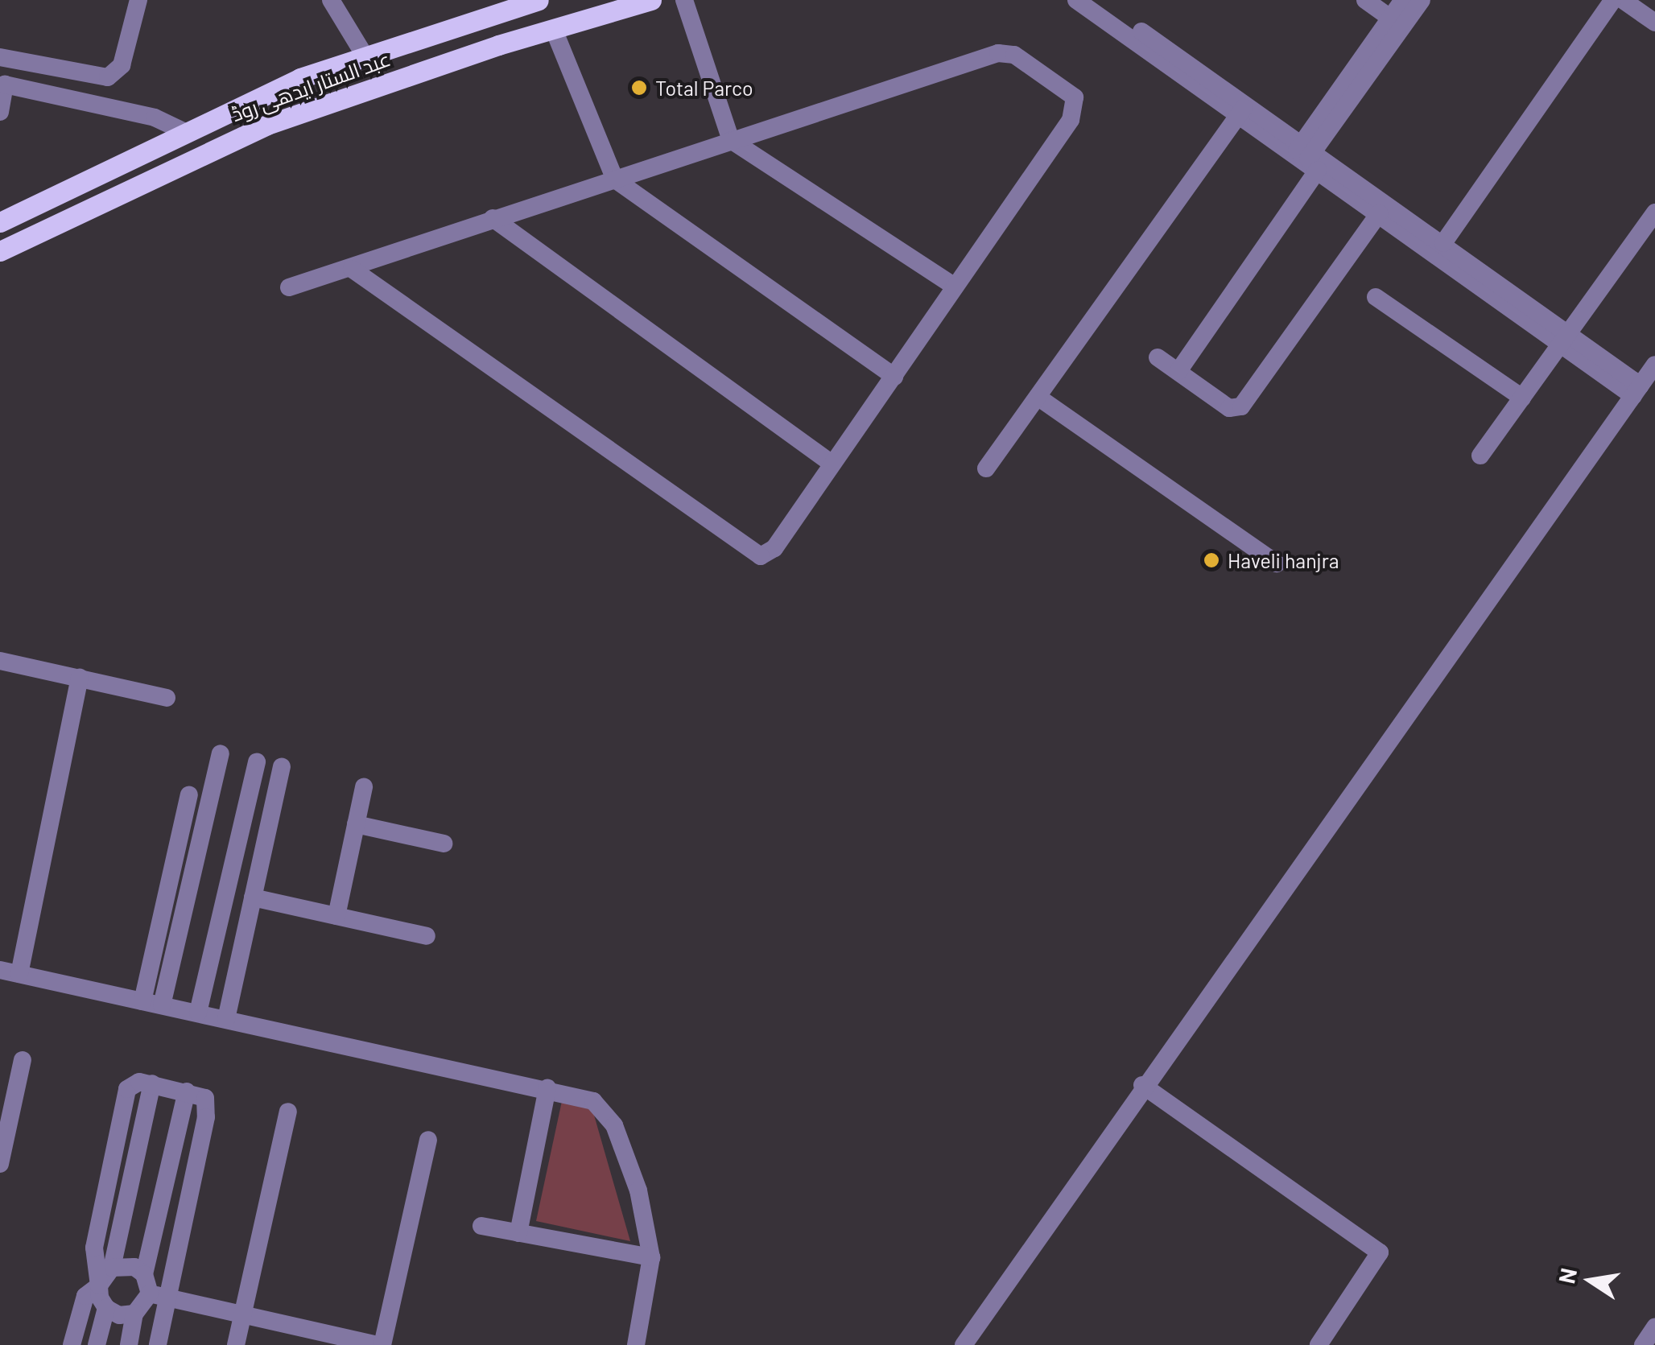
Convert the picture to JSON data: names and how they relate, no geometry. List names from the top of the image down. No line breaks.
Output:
{"streets":{"main road":["عبد الستار ایدھی روڈ"]},"places":["Total Parco","Haveli hanjra"],"north":"left"}
